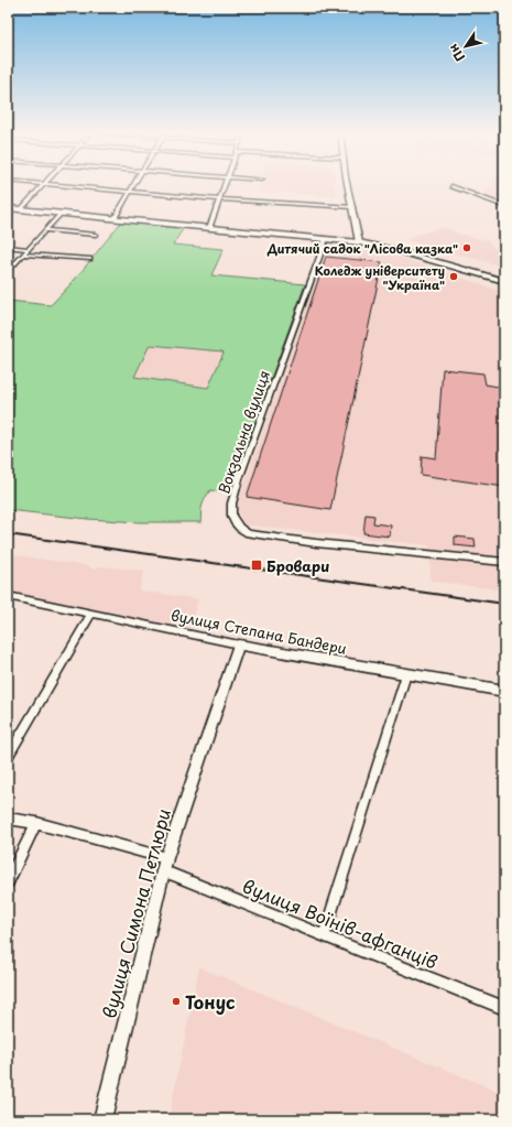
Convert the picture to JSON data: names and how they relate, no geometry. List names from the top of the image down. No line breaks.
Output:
{"streets":{"street":["Вокзальна вулиця","вулиця Степана Бандери","вулиця Симона Петлюри","вулиця Воїнів-афганців"]},"crossings":[["вулиця Степана Бандери","вулиця Симона Петлюри"],["вулиця Симона Петлюри","вулиця Воїнів-афганців"]],"places":{"other":["Дитячий садок \"Лісова казка\"","Коледж університету \"Україна\"","Тонус"],"transit":["Бровари"]},"north":"bottom left"}
